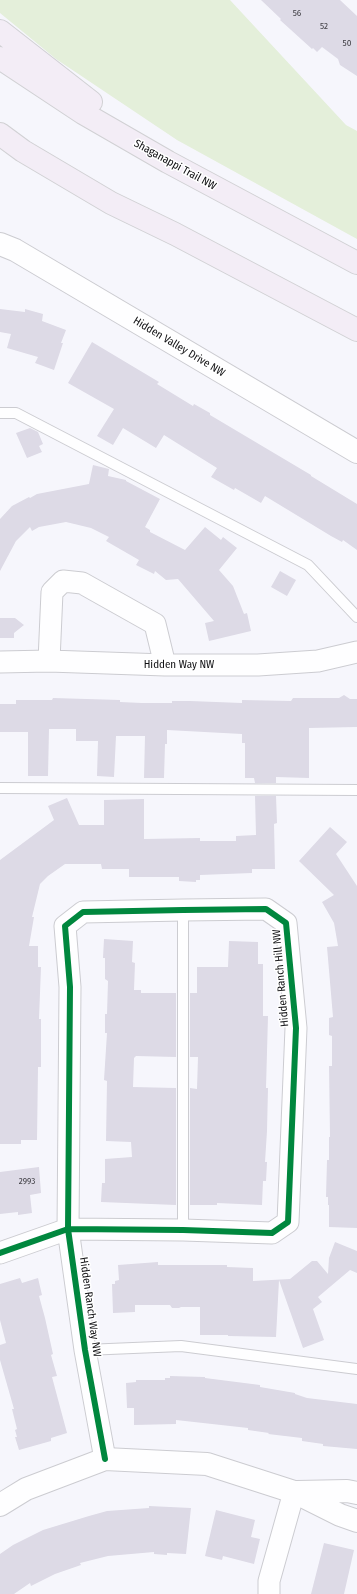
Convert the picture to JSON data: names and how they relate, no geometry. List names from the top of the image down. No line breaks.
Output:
{"streets":{"main road":["Shaganappi Trail NW"],"street":["Hidden Valley Drive NW","Hidden Way NW","Hidden Ranch Hill NW","Hidden Ranch Way NW"]},"crossings":[["Hidden Ranch Hill NW","Hidden Ranch Way NW"]],"house_numbers":["56","52","50","2993"]}
